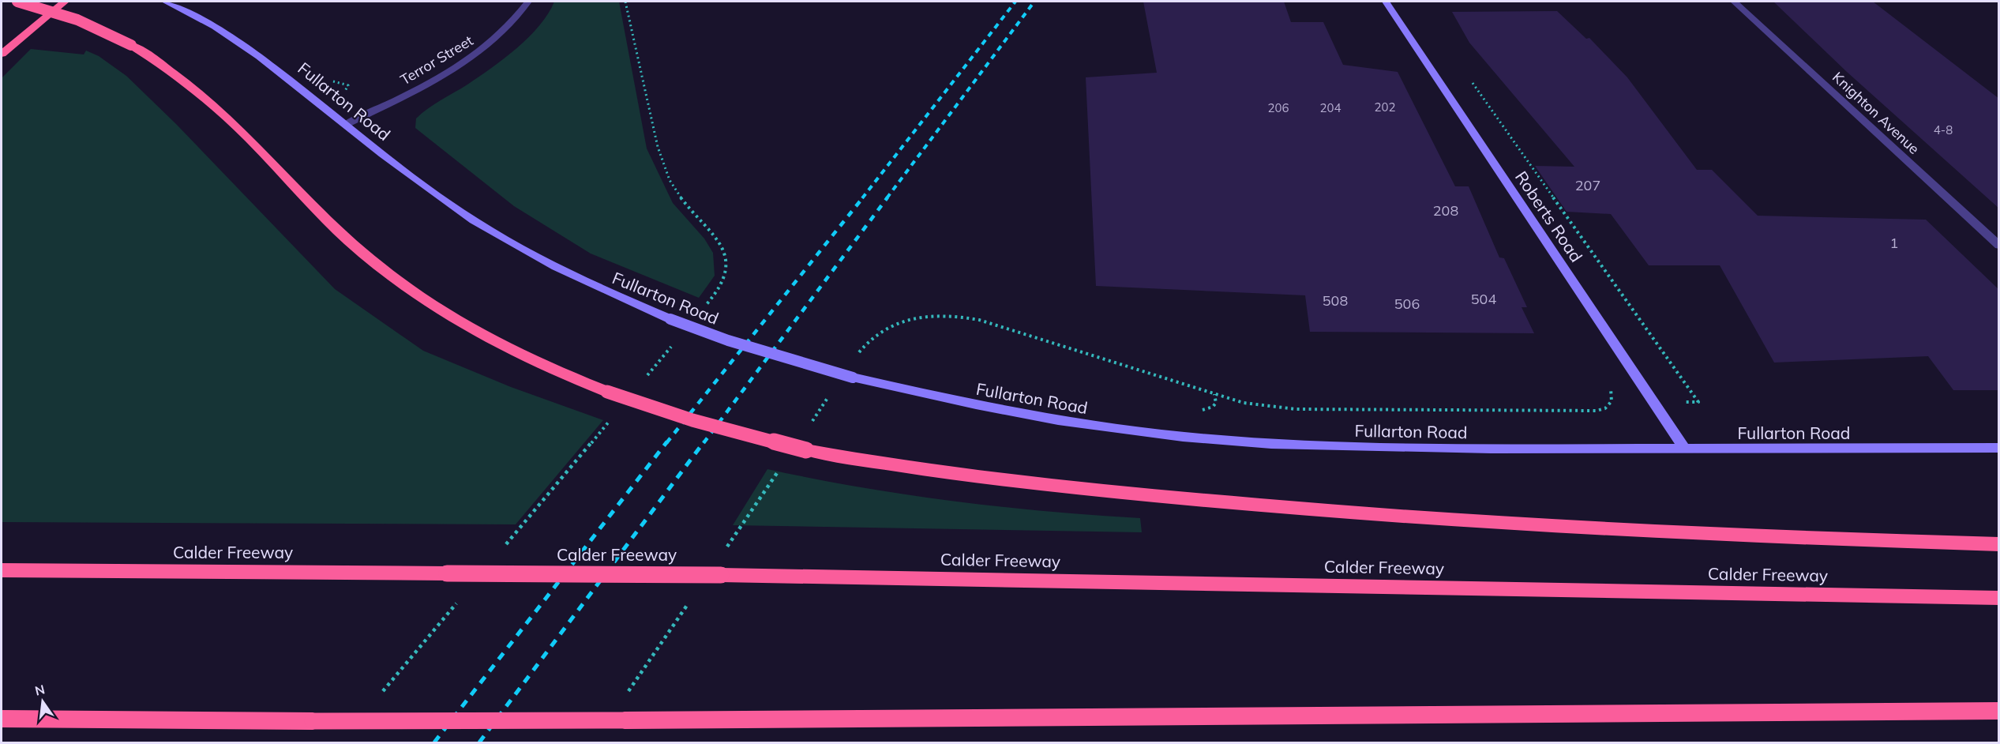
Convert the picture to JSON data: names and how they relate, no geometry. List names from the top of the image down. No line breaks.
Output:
{"streets":{"highway":["Calder Freeway"],"main road":["Fullarton Road","Roberts Road"],"street":["Terror Street","Knighton Avenue"]},"crossings":[["Terror Street","Fullarton Road"],["Fullarton Road","Roberts Road"]],"house_numbers":["202","206","204","4-8","207","208","1","504","508","506"],"north":"top"}
